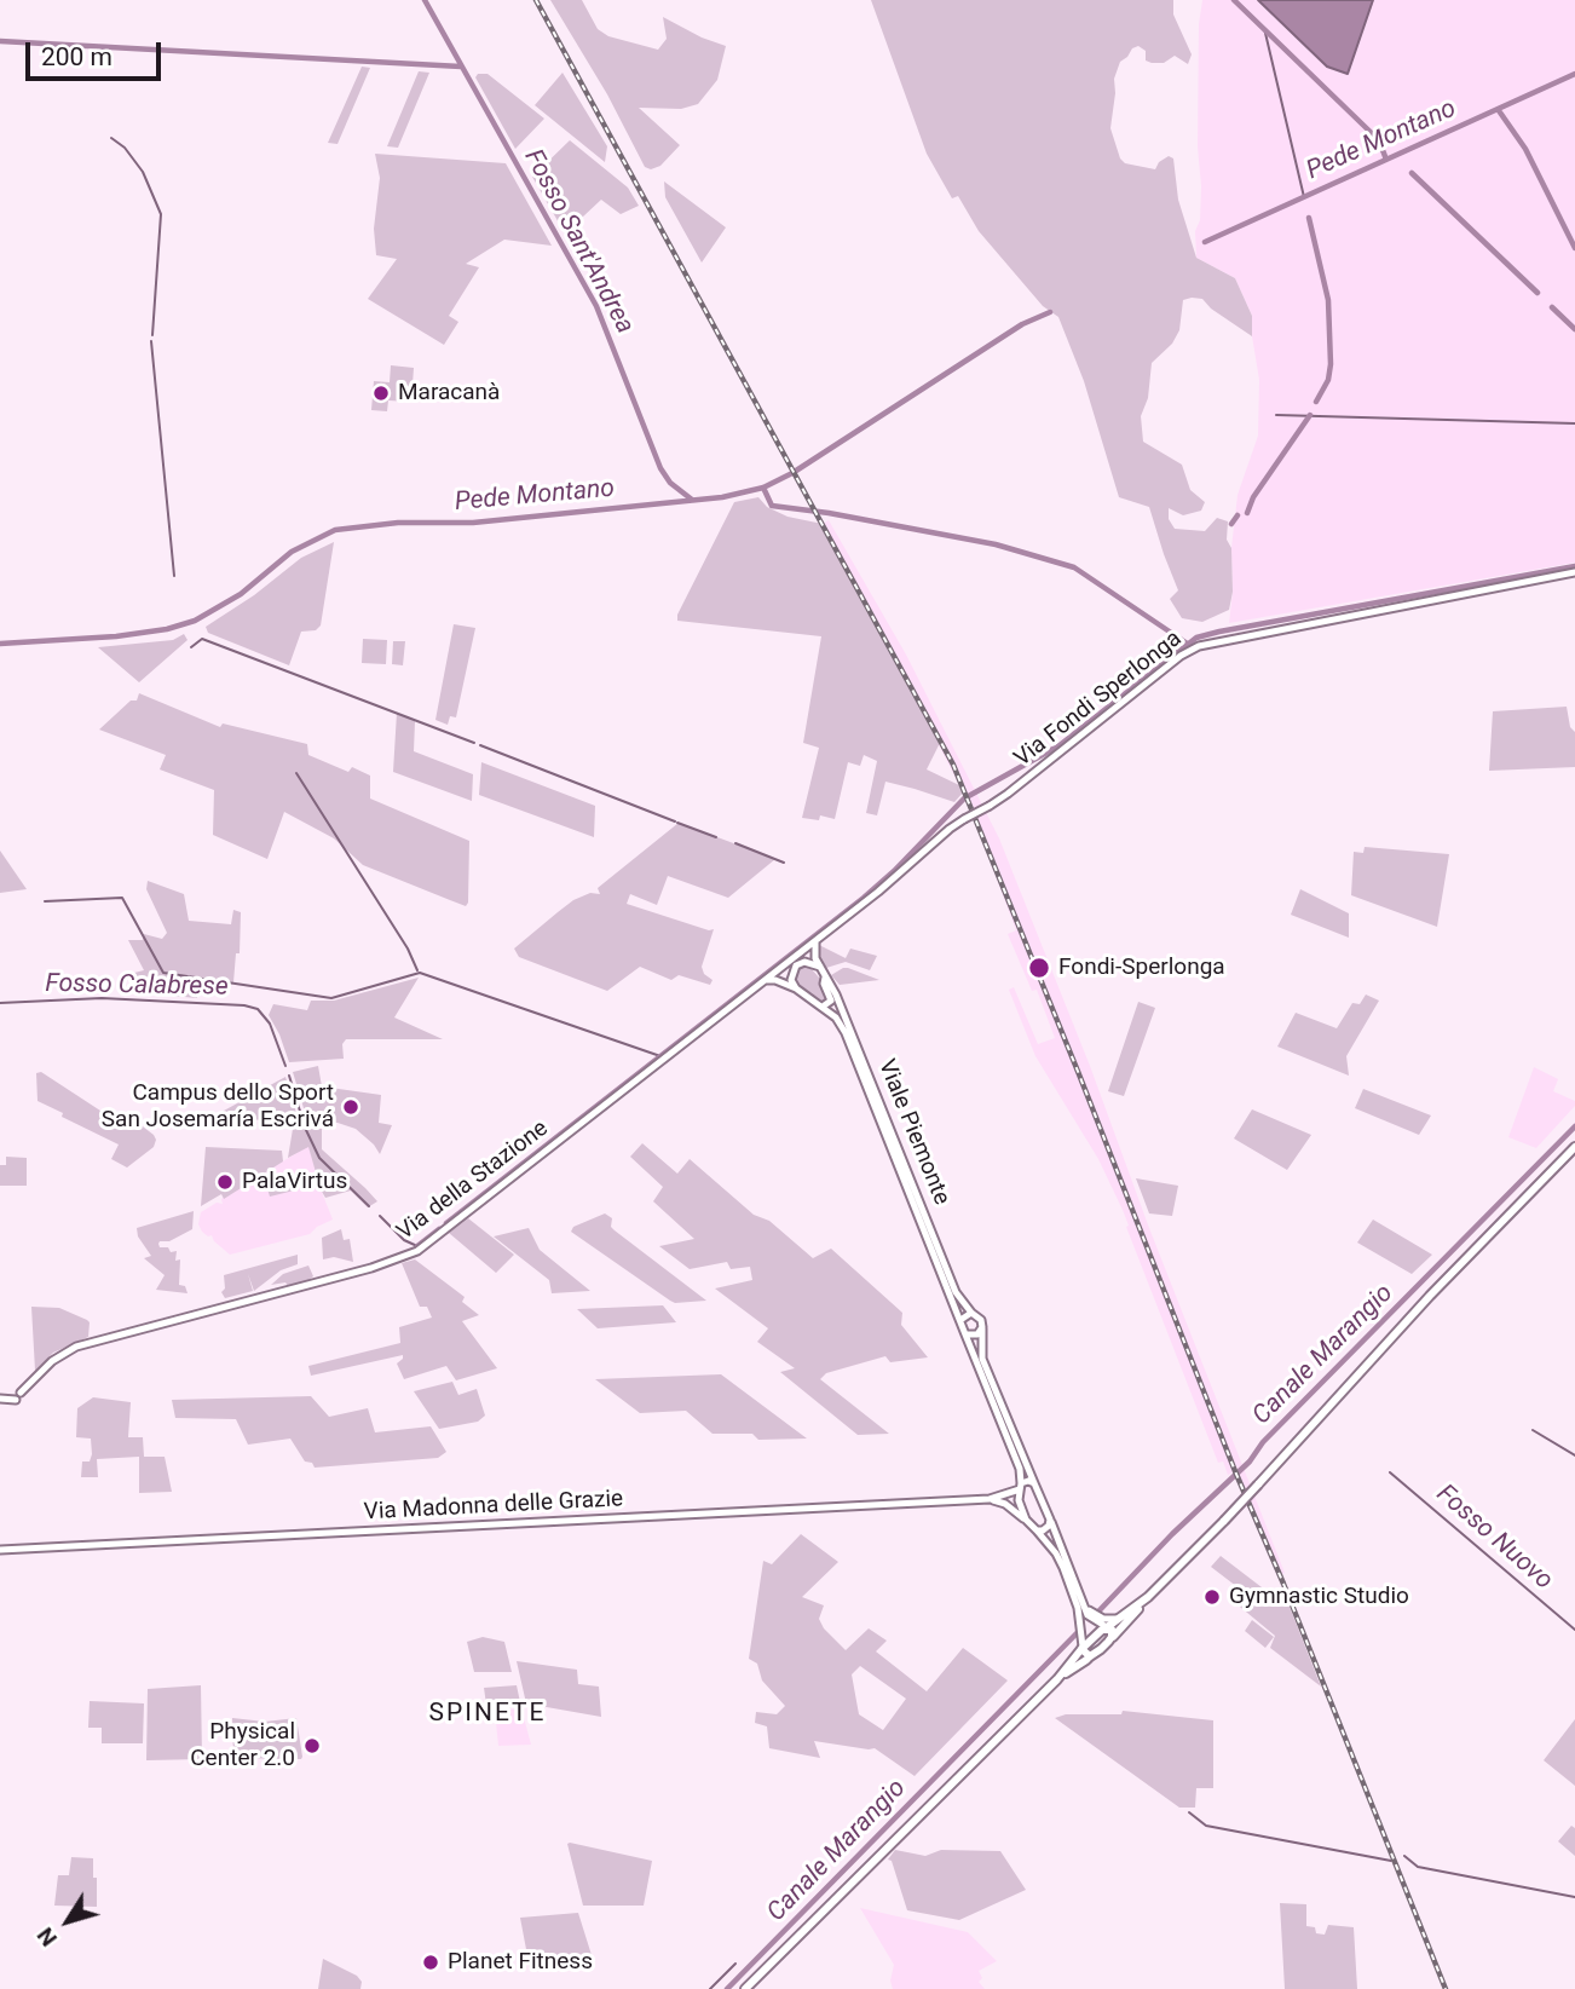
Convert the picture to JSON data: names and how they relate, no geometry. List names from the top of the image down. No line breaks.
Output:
{"streets":{"street":["Via Fondi Sperlonga","Viale Piemonte","Via della Stazione","Via Madonna delle Grazie"]},"crossings":[["Via Fondi Sperlonga","Via della Stazione"],["Viale Piemonte","Via della Stazione"],["Viale Piemonte","Via Madonna delle Grazie"]],"districts":["SPINETE"],"water":["Pede Montano","Fosso Sant'Andrea","Fosso Calabrese","Canale Marangio","Fosso Nuovo"],"places":["Maracanà","Fondi-Sperlonga","Campus dello Sport San Josemaría Escrivá","PalaVirtus","Gymnastic Studio","Physical Center 2.0","Planet Fitness"],"scale_bar":"200 m","north":"bottom left"}
